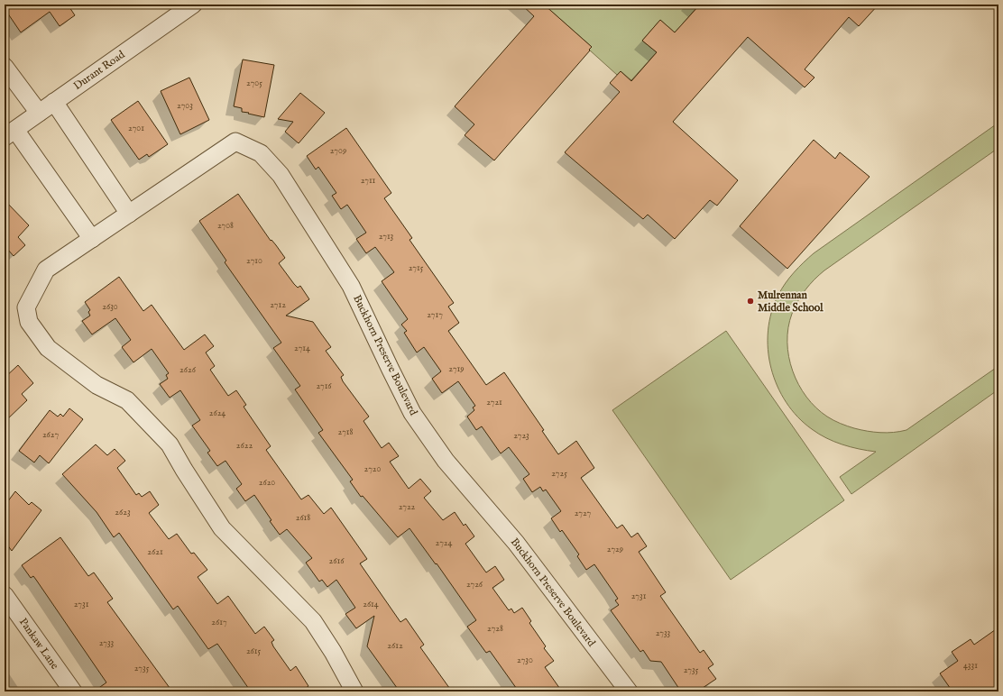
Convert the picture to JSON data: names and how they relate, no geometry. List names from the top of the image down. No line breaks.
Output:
{"streets":{"street":["Durant Road","Buckhorn Preserve Boulevard","Pankaw Lane"]},"places":["Mulrennan Middle School"],"house_numbers":["2705","2703","2701","2709","2711","2708","2713","2710","2715","2712","2630","2717","2714","2719","2626","2716","2721","2624","2718","2627","2723","2622","2720","2725","2620","2722","2623","2727","2618","2724","2729","2621","2616","2726","2731","2731","2614","2617","2728","2733","2733","2612","2615","2730","4331","2735","2735"]}
